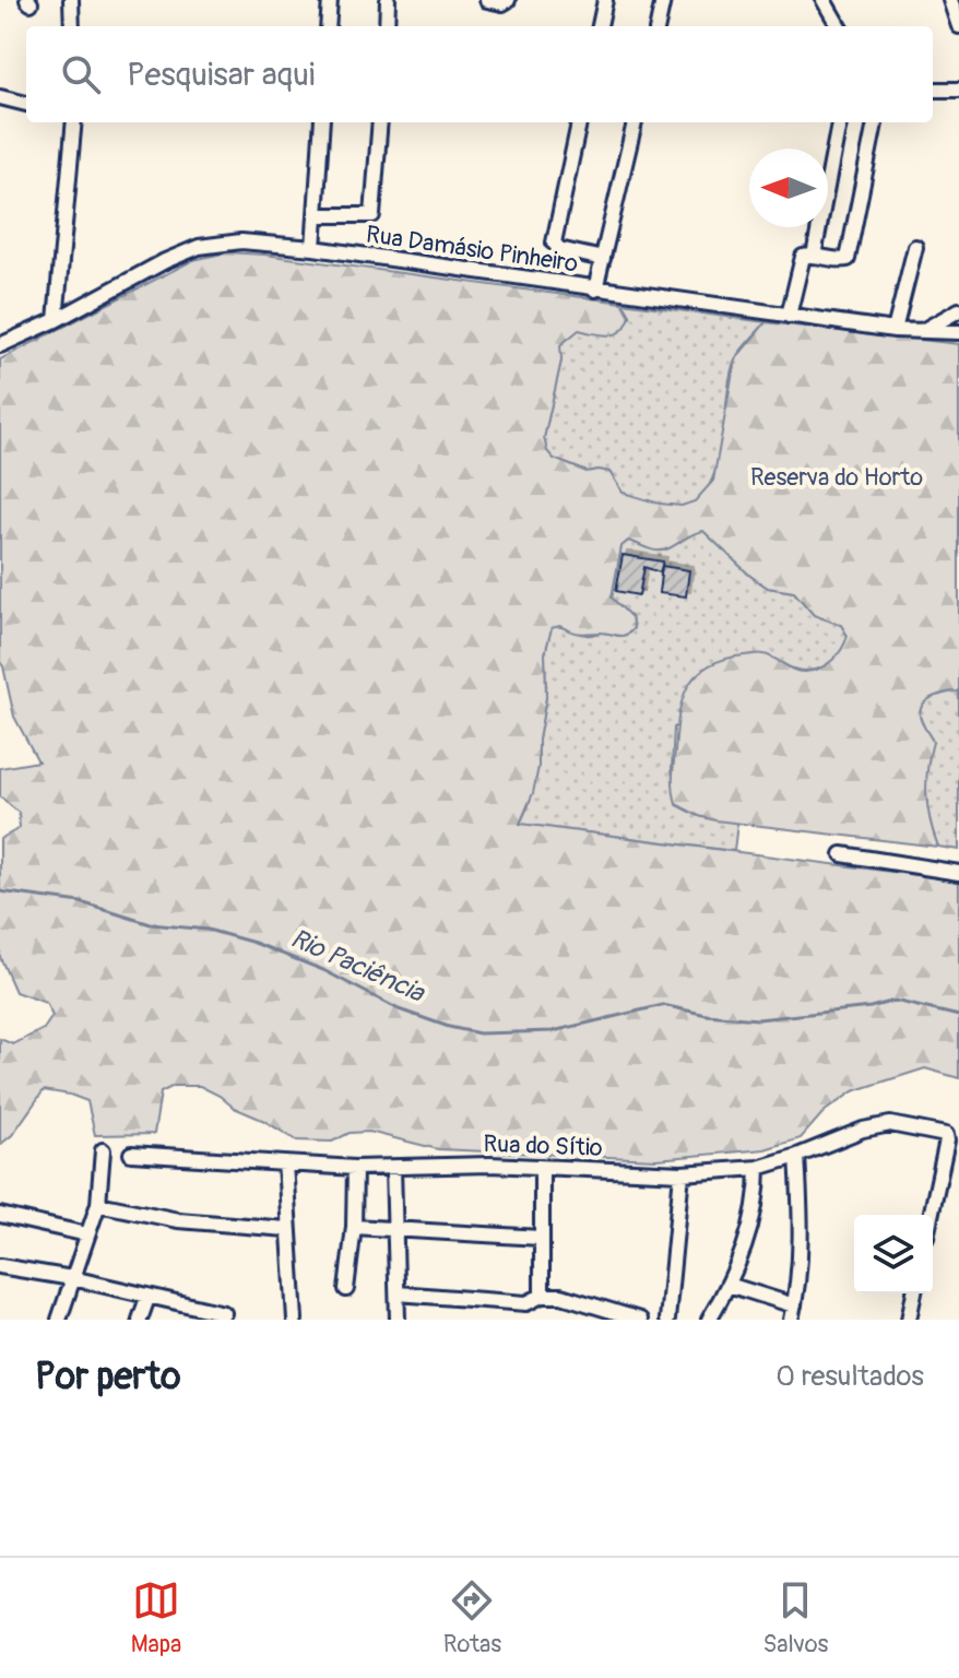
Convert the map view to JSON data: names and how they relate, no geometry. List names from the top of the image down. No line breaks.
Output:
{"streets":{"street":["Rua Damásio Pinheiro","Rua do Sítio"]},"water":["Rio Paciência"],"parks":["Reserva do Horto"],"north":"left","page":{"search":"Pesquisar aqui","heading":["Por perto","0 resultados"],"nav":["Mapa","Rotas","Salvos"]}}
